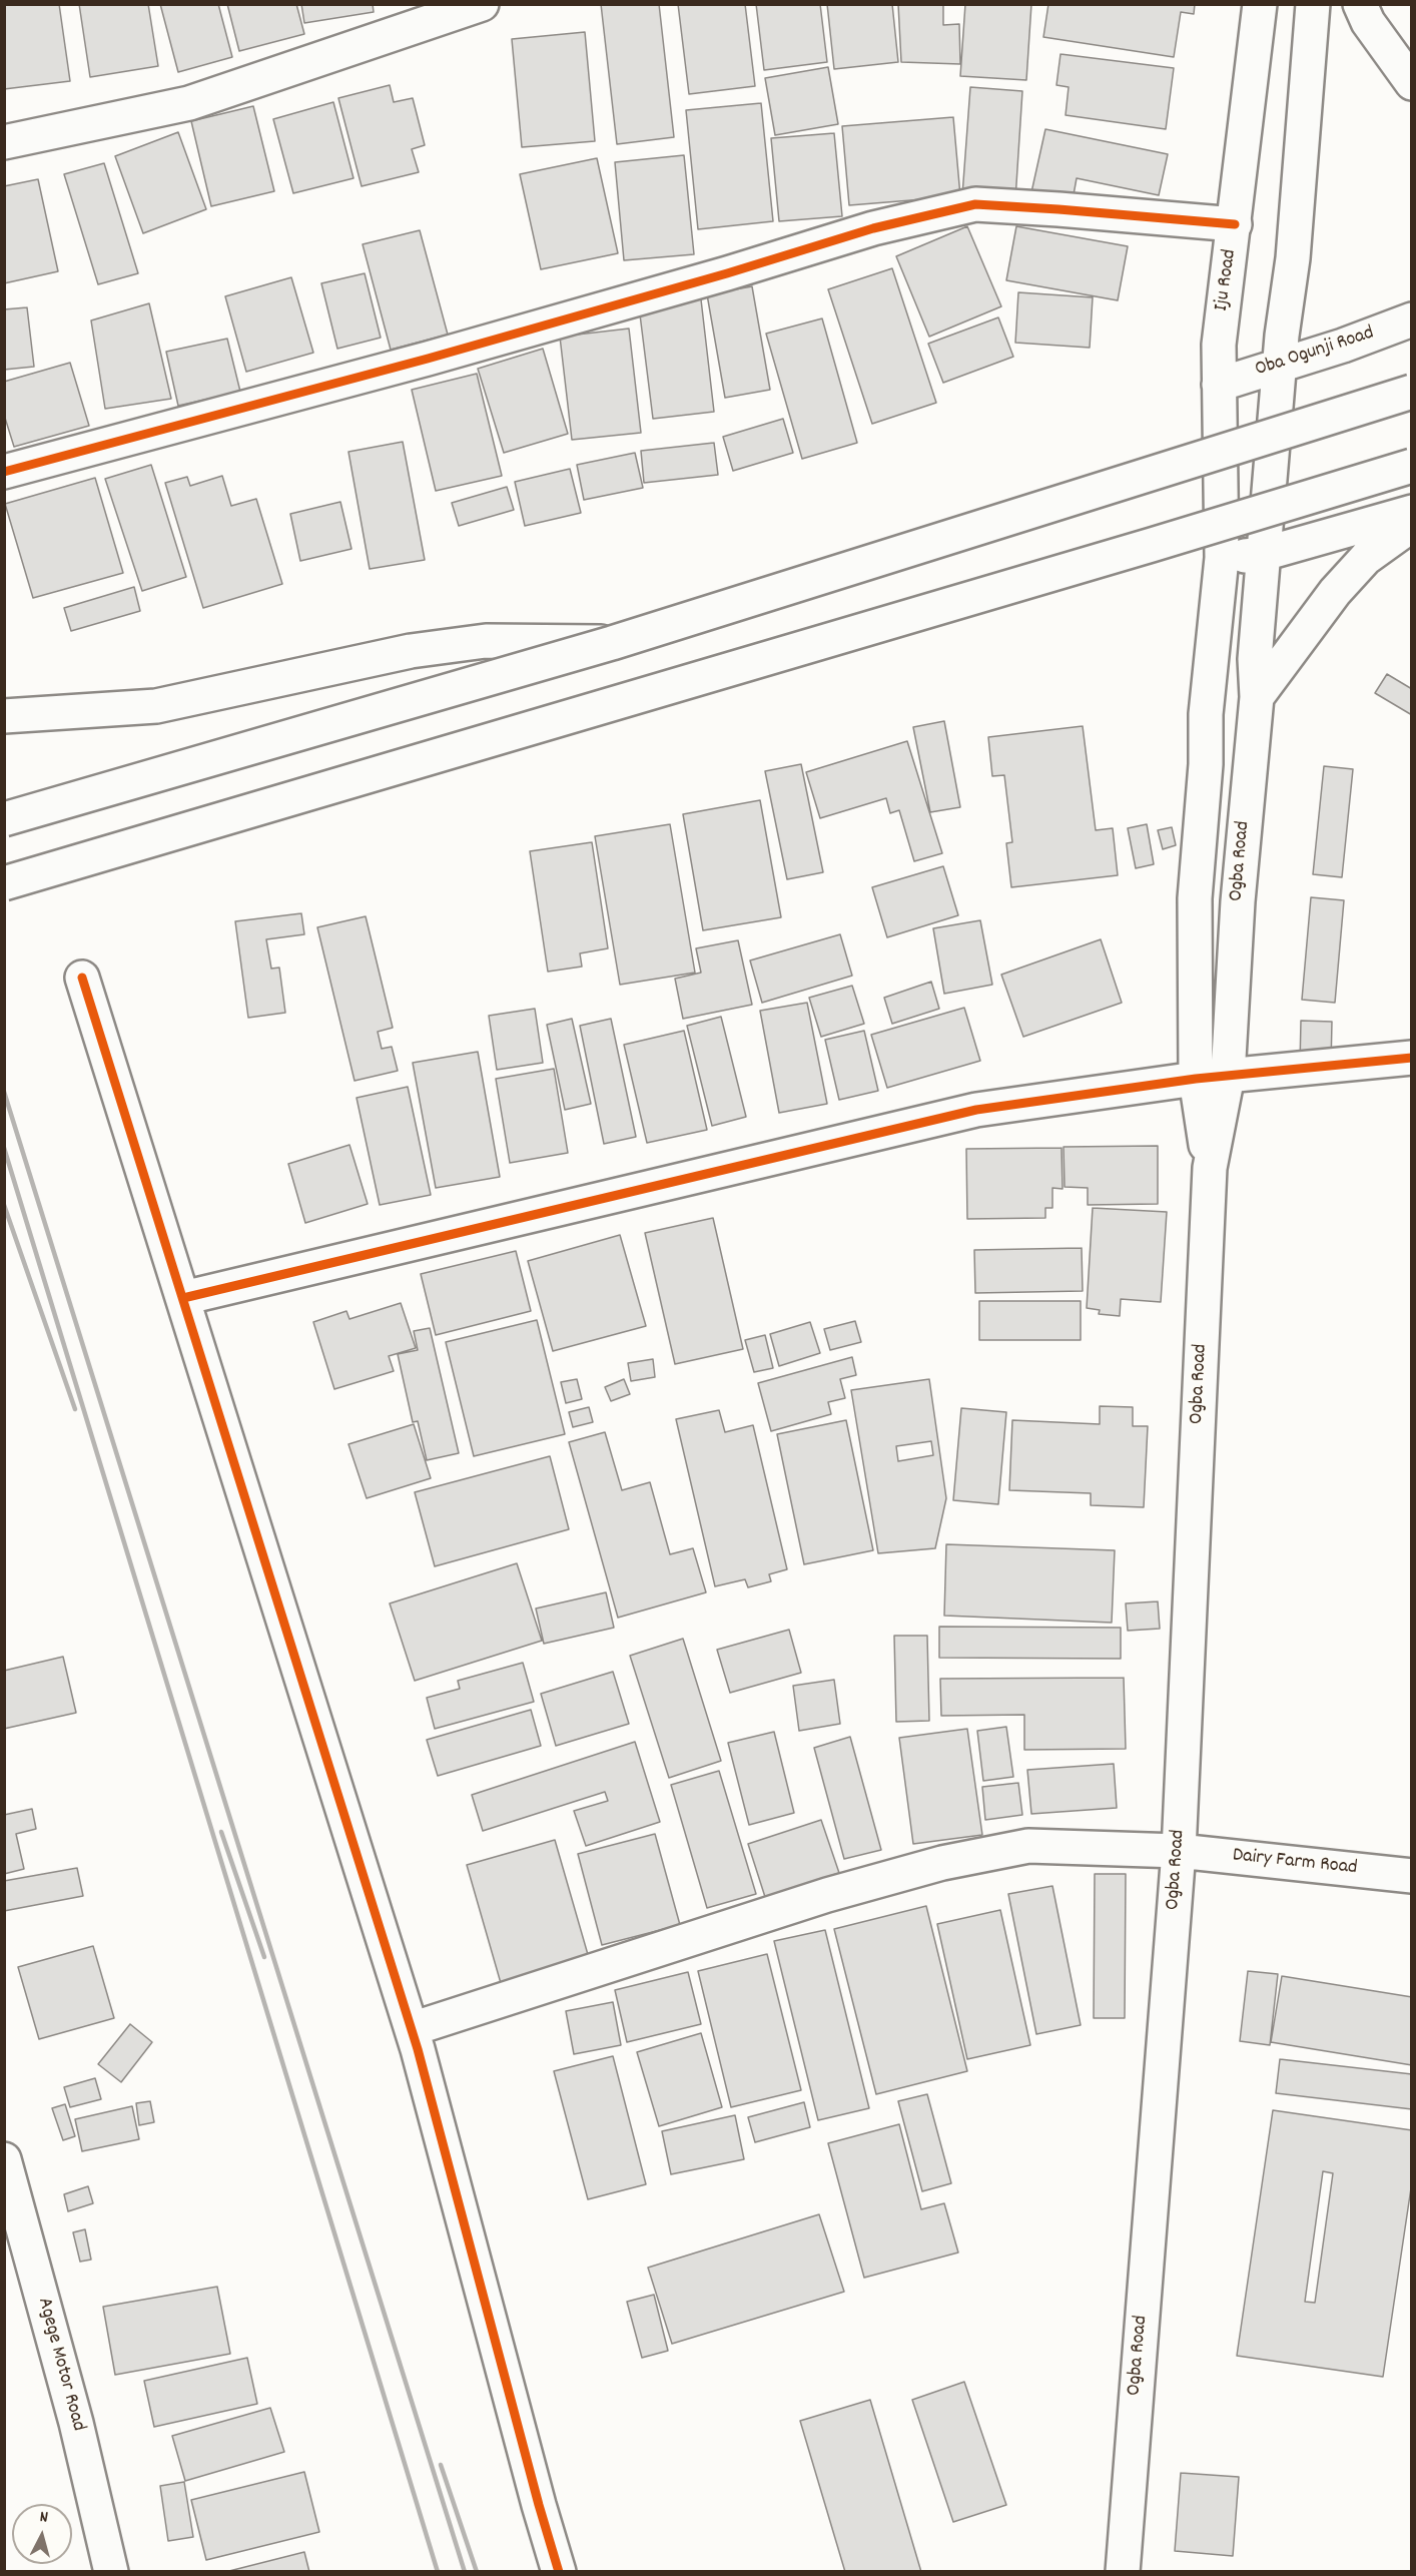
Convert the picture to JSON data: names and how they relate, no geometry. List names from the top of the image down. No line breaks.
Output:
{"streets":{"main road":["Iju Road","Oba Ogunji Road","Ogba Road","Dairy Farm Road","Agege Motor Road"]},"crossings":[["Iju Road","Oba Ogunji Road"],["Iju Road","Ogba Road"],["Ogba Road","Dairy Farm Road"]],"north":"top"}
